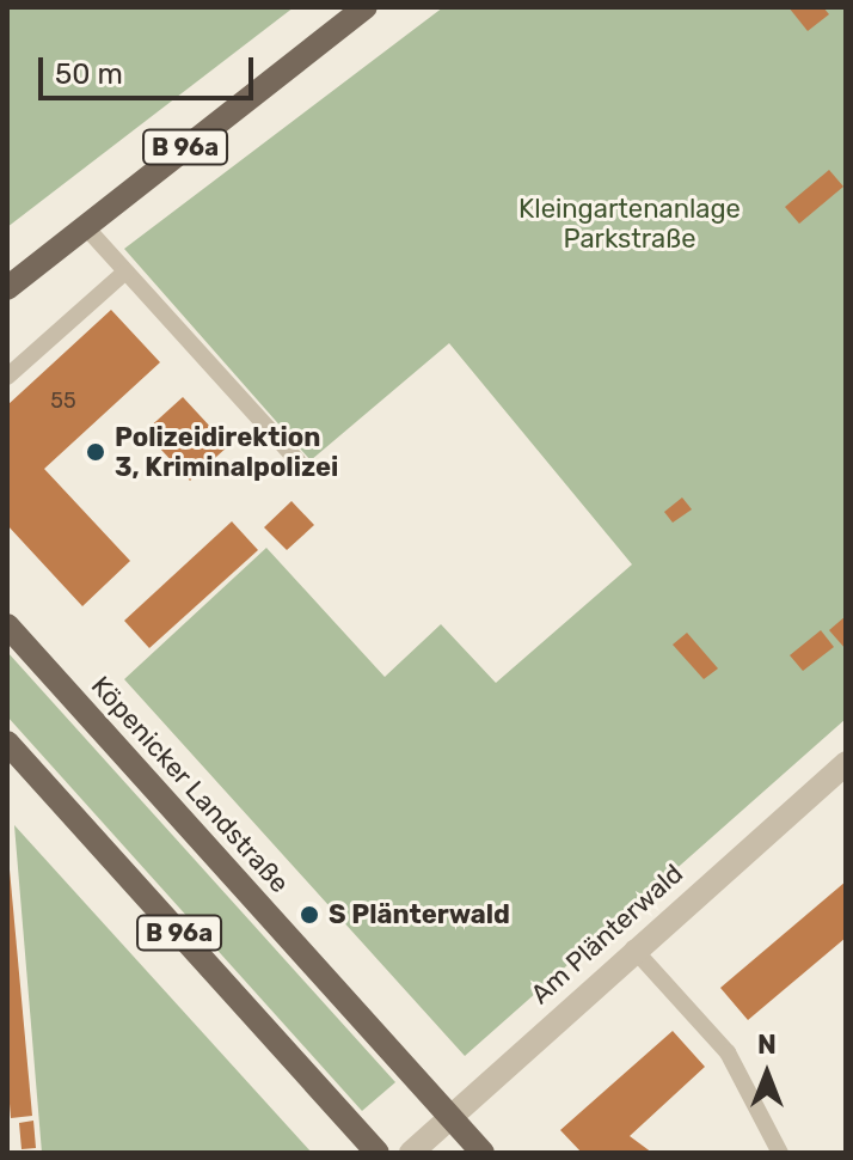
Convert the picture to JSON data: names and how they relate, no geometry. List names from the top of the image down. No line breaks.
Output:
{"streets":{"main road":["B 96a","Köpenicker Landstraße"],"street":["Am Plänterwald"]},"crossings":[["Köpenicker Landstraße","Am Plänterwald"]],"parks":["Kleingartenanlage Parkstraße"],"places":["Polizeidirektion 3, Kriminalpolizei","S Plänterwald"],"house_numbers":["55"],"scale_bar":"50 m","north":"top"}
